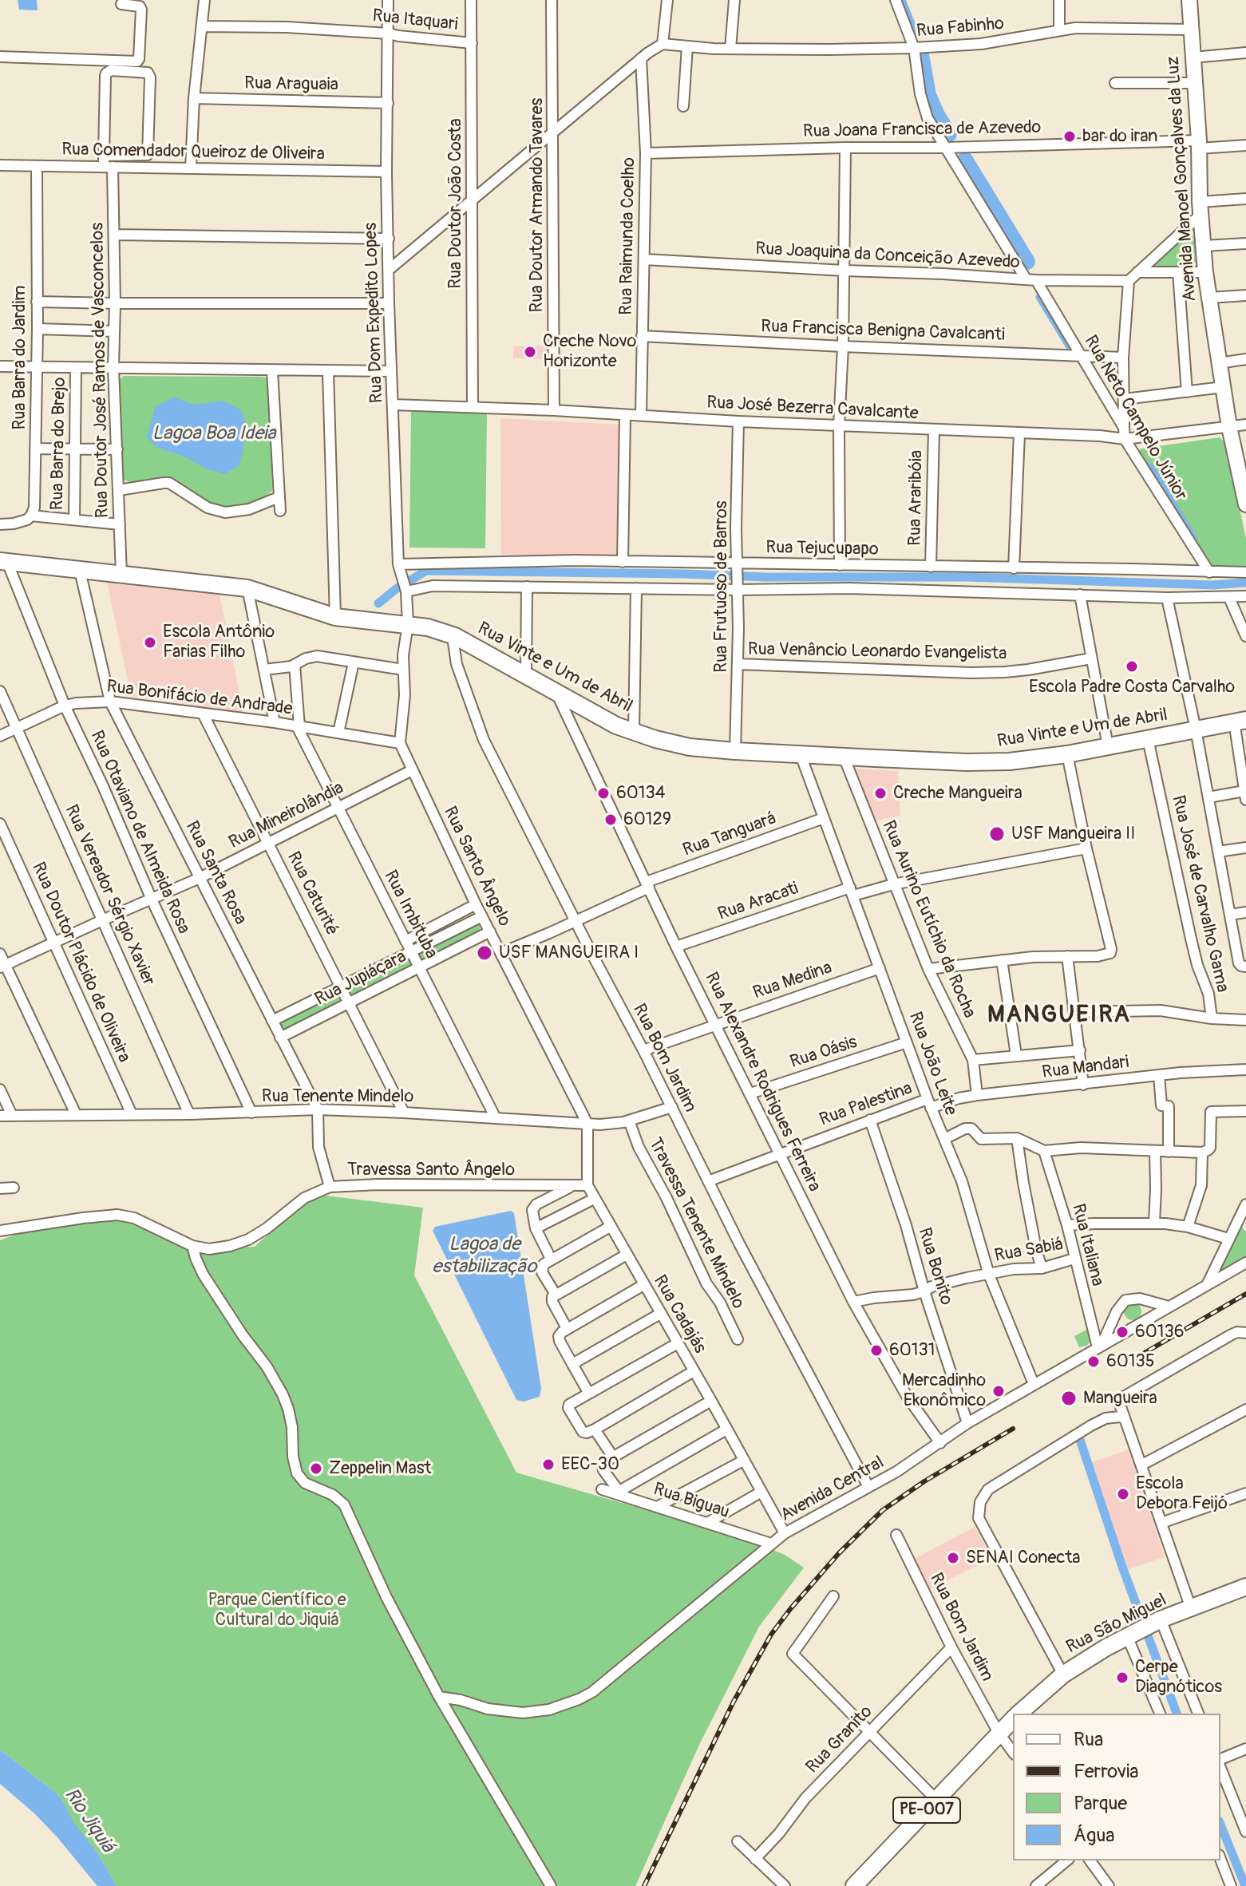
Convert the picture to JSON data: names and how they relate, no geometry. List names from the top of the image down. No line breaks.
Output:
{"streets":{"main road":["Avenida Manoel Gonçalves da Luz","Rua Vinte e Um de Abril","Rua São Miguel","PE-007"],"street":["Rua Itaquari","Rua Fabinho","Rua Araguaia","Rua Joana Francisca de Azevedo","Rua Comendador Queiroz de Oliveira","Rua Doutor João Costa","Rua Doutor Armando Tavares","Rua Raimunda Coelho","Rua Joaquina da Conceição Azevedo","Rua Dom Expedito Lopes","Rua Francisca Benigna Cavalcanti","Rua Barra do Jardim","Rua Doutor José Ramos de Vasconcelos","Rua José Bezerra Cavalcante","Rua Neto Campelo Júnior","Rua Barra do Brejo","Rua Araribóia","Rua Tejucupapo","Rua Frutuoso de Barros","Rua Venâncio Leonardo Evangelista","Rua Bonifácio de Andrade","Rua Mineirolândia","Rua Otaviano de Almeida Rosa","Rua Tanguará","Rua Santo Ângelo","Rua Santa Rosa","Rua Caturité","Rua José de Carvalho Gama","Rua Vereador Sérgio Xavier","Rua Aracati","Rua Imbituba","Rua Aurino Eutíchio da Rocha","Rua Doutor Plácido de Oliveira","Rua Jupiáçara","Rua Medina","Rua Oásis","Rua Bom Jardim","Rua João Leite","Rua Mandari","Rua Alexandre Rodrigues Ferreira","Rua Tenente Mindelo","Rua Palestina","Travessa Santo Ângelo","Travessa Tenente Mindelo","Rua Italiana","Rua Sabiá","Rua Bonito","Rua Cadajás","Avenida Central","Rua Biguau","Rua Granito"]},"crossings":[["Rua Itaquari","Rua Doutor João Costa"],["Rua Itaquari","Rua Dom Expedito Lopes"],["Rua Fabinho","Avenida Manoel Gonçalves da Luz"],["Rua Fabinho","Rua Neto Campelo Júnior"],["Rua Araguaia","Rua Dom Expedito Lopes"],["Rua Joana Francisca de Azevedo","Avenida Manoel Gonçalves da Luz"],["Rua Joana Francisca de Azevedo","Rua Raimunda Coelho"],["Rua Joana Francisca de Azevedo","Rua Neto Campelo Júnior"],["Rua Comendador Queiroz de Oliveira","Rua Dom Expedito Lopes"],["Rua Comendador Queiroz de Oliveira","Rua Barra do Jardim"],["Rua Comendador Queiroz de Oliveira","Rua Doutor José Ramos de Vasconcelos"],["Avenida Manoel Gonçalves da Luz","Rua José Bezerra Cavalcante"],["Rua Doutor João Costa","Rua José Bezerra Cavalcante"],["Rua Doutor Armando Tavares","Rua José Bezerra Cavalcante"],["Rua Raimunda Coelho","Rua Joaquina da Conceição Azevedo"],["Rua Raimunda Coelho","Rua Francisca Benigna Cavalcanti"],["Rua Raimunda Coelho","Rua José Bezerra Cavalcante"],["Rua Joaquina da Conceição Azevedo","Rua Neto Campelo Júnior"],["Rua Dom Expedito Lopes","Rua José Bezerra Cavalcante"],["Rua Dom Expedito Lopes","Rua Tejucupapo"],["Rua Dom Expedito Lopes","Rua Vinte e Um de Abril"],["Rua Dom Expedito Lopes","Rua Santo Ângelo"],["Rua Francisca Benigna Cavalcanti","Rua Neto Campelo Júnior"],["Rua Doutor José Ramos de Vasconcelos","Rua Vinte e Um de Abril"],["Rua José Bezerra Cavalcante","Rua Neto Campelo Júnior"],["Rua José Bezerra Cavalcante","Rua Araribóia"],["Rua José Bezerra Cavalcante","Rua Frutuoso de Barros"],["Rua Neto Campelo Júnior","Rua Tejucupapo"],["Rua Araribóia","Rua Tejucupapo"],["Rua Tejucupapo","Rua Frutuoso de Barros"],["Rua Frutuoso de Barros","Rua Venâncio Leonardo Evangelista"],["Rua Frutuoso de Barros","Rua Vinte e Um de Abril"],["Rua Vinte e Um de Abril","Rua Otaviano de Almeida Rosa"],["Rua Vinte e Um de Abril","Rua Santo Ângelo"],["Rua Vinte e Um de Abril","Rua Santa Rosa"],["Rua Vinte e Um de Abril","Rua José de Carvalho Gama"],["Rua Vinte e Um de Abril","Rua Aurino Eutíchio da Rocha"],["Rua Vinte e Um de Abril","Rua Bom Jardim"],["Rua Vinte e Um de Abril","Rua João Leite"],["Rua Vinte e Um de Abril","Rua Alexandre Rodrigues Ferreira"],["Rua Bonifácio de Andrade","Rua Otaviano de Almeida Rosa"],["Rua Bonifácio de Andrade","Rua Santo Ângelo"],["Rua Bonifácio de Andrade","Rua Santa Rosa"],["Rua Bonifácio de Andrade","Rua Caturité"],["Rua Bonifácio de Andrade","Rua Vereador Sérgio Xavier"],["Rua Bonifácio de Andrade","Rua Imbituba"],["Rua Mineirolândia","Rua Otaviano de Almeida Rosa"],["Rua Mineirolândia","Rua Santo Ângelo"],["Rua Mineirolândia","Rua Santa Rosa"],["Rua Mineirolândia","Rua Caturité"],["Rua Mineirolândia","Rua Vereador Sérgio Xavier"],["Rua Mineirolândia","Rua Imbituba"],["Rua Mineirolândia","Rua Doutor Plácido de Oliveira"],["Rua Otaviano de Almeida Rosa","Rua Tenente Mindelo"],["Rua Tanguará","Rua Santo Ângelo"],["Rua Tanguará","Rua Bom Jardim"],["Rua Tanguará","Rua João Leite"],["Rua Tanguará","Rua Alexandre Rodrigues Ferreira"],["Rua Santo Ângelo","Rua Jupiáçara"],["Rua Santo Ângelo","Rua Tenente Mindelo"],["Rua Santo Ângelo","Travessa Santo Ângelo"],["Rua Santo Ângelo","Rua Cadajás"],["Rua Santa Rosa","Rua Jupiáçara"],["Rua Santa Rosa","Rua Tenente Mindelo"],["Rua Santa Rosa","Travessa Santo Ângelo"],["Rua Caturité","Rua Jupiáçara"],["Rua Vereador Sérgio Xavier","Rua Tenente Mindelo"],["Rua Aracati","Rua Aurino Eutíchio da Rocha"],["Rua Aracati","Rua João Leite"],["Rua Aracati","Rua Alexandre Rodrigues Ferreira"],["Rua Imbituba","Rua Jupiáçara"],["Rua Imbituba","Rua Tenente Mindelo"],["Rua Aurino Eutíchio da Rocha","Rua Mandari"],["Rua Doutor Plácido de Oliveira","Rua Tenente Mindelo"],["Rua Medina","Rua Bom Jardim"],["Rua Medina","Rua João Leite"],["Rua Medina","Rua Alexandre Rodrigues Ferreira"],["Rua Oásis","Rua João Leite"],["Rua Oásis","Rua Alexandre Rodrigues Ferreira"],["Rua Bom Jardim","Rua Tenente Mindelo"],["Rua Bom Jardim","Rua Palestina"],["Rua Bom Jardim","Avenida Central"],["Rua Bom Jardim","Rua São Miguel"],["Rua Bom Jardim","Rua Granito"],["Rua João Leite","Rua Mandari"],["Rua João Leite","Rua Palestina"],["Rua João Leite","Rua Sabiá"],["Rua João Leite","Avenida Central"],["Rua Mandari","Rua Palestina"],["Rua Alexandre Rodrigues Ferreira","Rua Palestina"],["Rua Alexandre Rodrigues Ferreira","Rua Sabiá"],["Rua Alexandre Rodrigues Ferreira","Avenida Central"],["Rua Tenente Mindelo","Travessa Tenente Mindelo"],["Rua Palestina","Rua Bonito"],["Travessa Santo Ângelo","Rua Cadajás"],["Rua Italiana","Rua Sabiá"],["Rua Italiana","Avenida Central"],["Rua Sabiá","Rua Bonito"],["Rua Bonito","Avenida Central"],["Rua Cadajás","Avenida Central"],["Avenida Central","Rua Biguau"]],"districts":["MANGUEIRA"],"water":["Lagoa Boa Ideia","Lagoa de estabilização","Rio Jiquiá"],"parks":["Parque Científico e Cultural do Jiquiá"],"places":["bar do iran","Creche Novo Horizonte","Escola Antônio Farias Filho","Escola Padre Costa Carvalho","60134","Creche Mangueira","60129","USF Mangueira II","USF MANGUEIRA I","60136","60131","60135","Mercadinho Ekonômico","Mangueira","EEC-30","Zeppelin Mast","Escola Debora Feijó","SENAI Conecta","Cerpe Diagnóticos"],"legend":["Rua","Ferrovia","Parque","Água"]}
